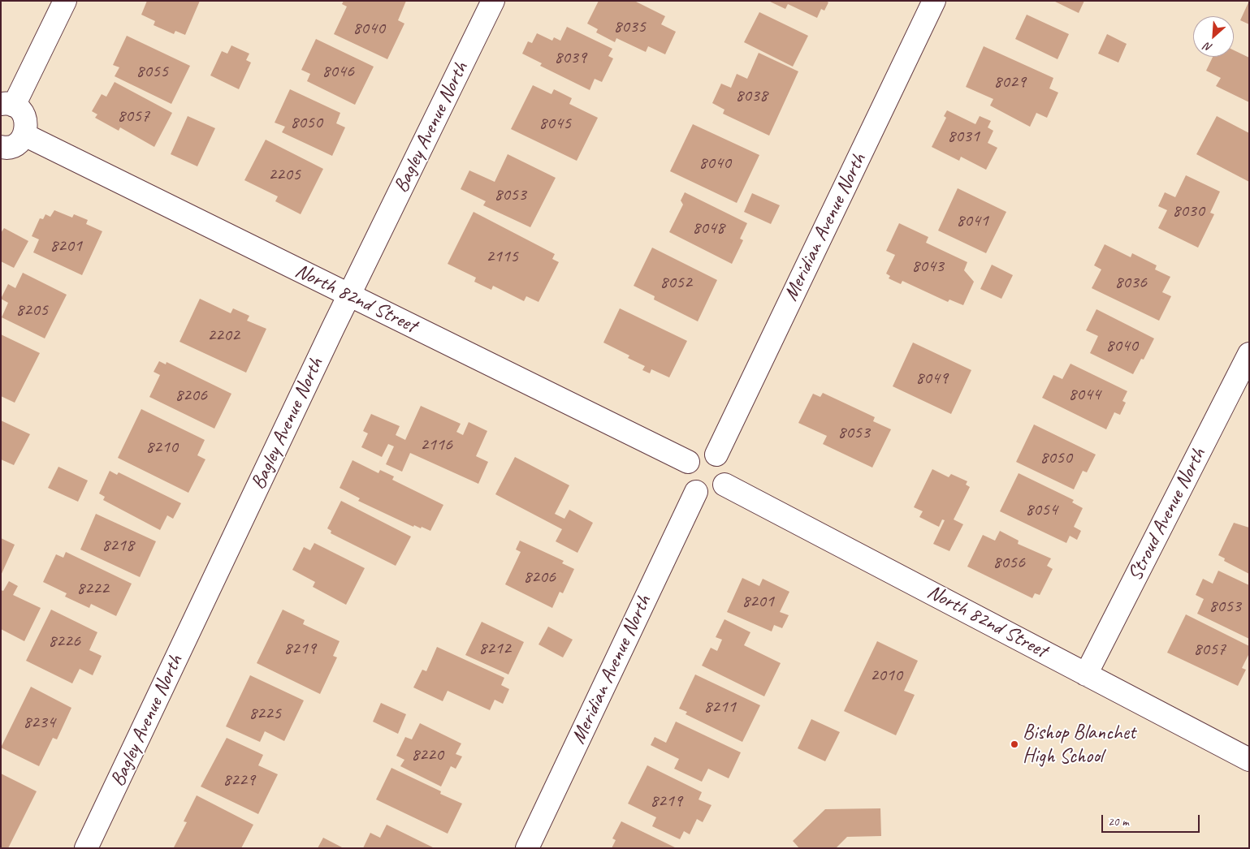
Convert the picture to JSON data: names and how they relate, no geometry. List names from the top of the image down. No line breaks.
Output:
{"streets":{"street":["Bagley Avenue North","Meridian Avenue North","North 82nd Street","Stroud Avenue North"]},"crossings":[["Bagley Avenue North","North 82nd Street"],["Meridian Avenue North","North 82nd Street"],["North 82nd Street","Stroud Avenue North"]],"places":["Bishop Blanchet High School"],"house_numbers":["8035","8040","8039","8055","8046","8029","8038","8057","8050","8045","8031","8040","2205","8053","8030","8041","8048","8201","2115","8043","8052","8036","8205","2202","8040","8049","8044","8206","8053","2116","8210","8050","8054","8218","8056","8206","8222","8201","8053","8226","8219","8212","8057","2010","8211","8225","8234","8220","8229","8219"],"scale_bar":"20 m","north":"bottom left"}
